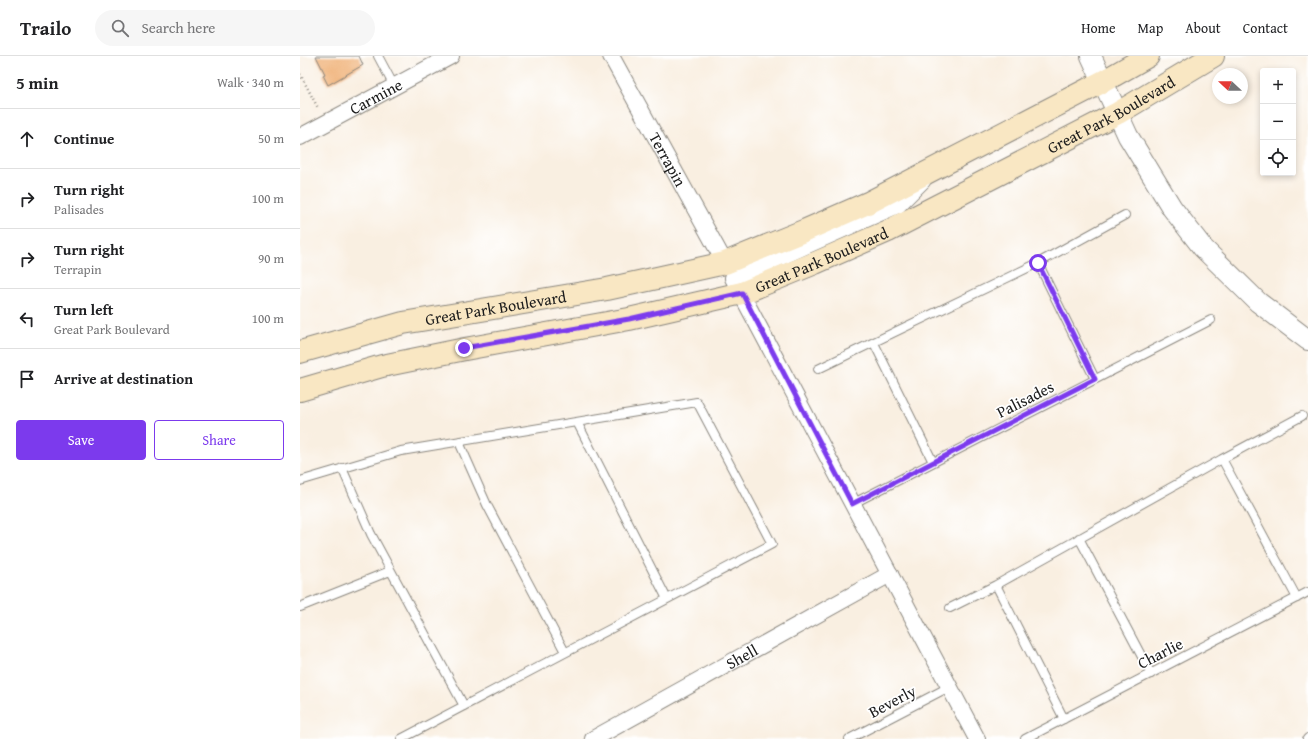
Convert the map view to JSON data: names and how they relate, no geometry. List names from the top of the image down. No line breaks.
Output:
{"streets":{"main road":["Great Park Boulevard"],"street":["Carmine","Terrapin","Shell"],"lane":["Palisades","Charlie","Beverly"]},"crossings":[["Great Park Boulevard","Terrapin"]],"north":"left","page":{"header":"Trailo","search":"Search here","nav":["Home","Map","About","Contact"],"heading":["5 min","Walk · 340 m"],"map_buttons":["+","−"],"list":[["Continue","50 m"],["Turn right","Palisades","100 m"],["Turn right","Terrapin","90 m"],["Turn left","Great Park Boulevard","100 m"],"Arrive at destination"],"buttons":["Save","Share"]}}
